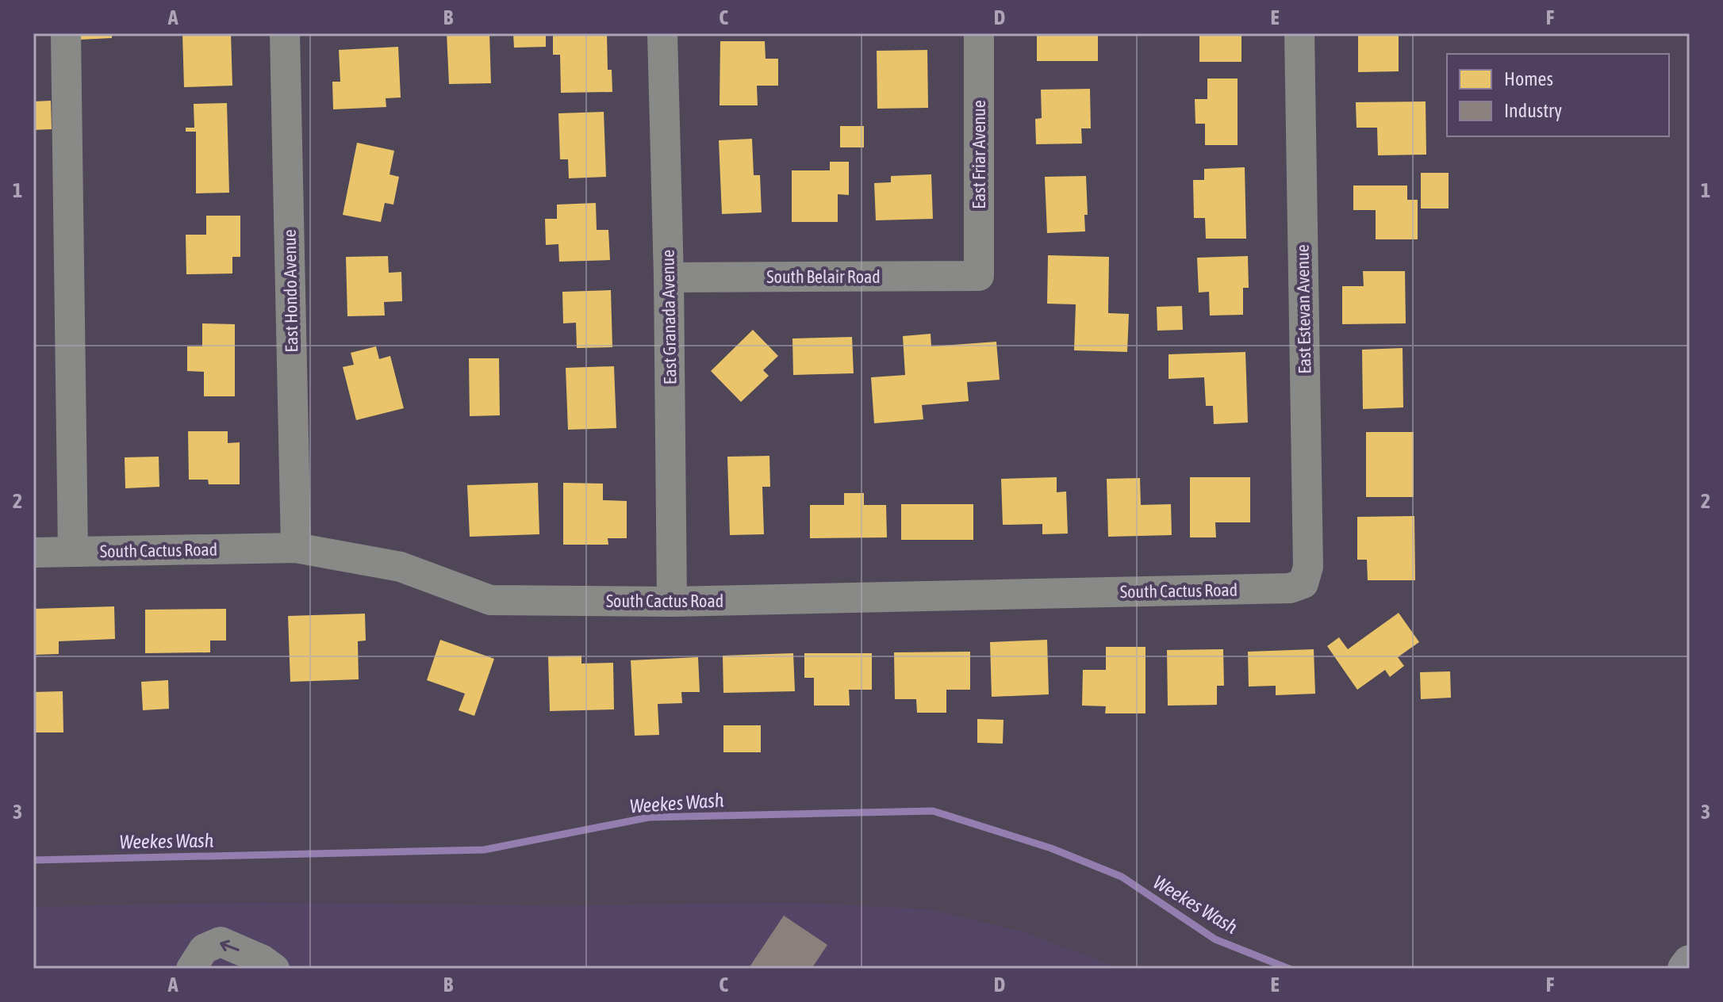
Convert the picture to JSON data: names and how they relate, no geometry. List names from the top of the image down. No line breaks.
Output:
{"streets":{"street":["East Friar Avenue","South Belair Road","East Hondo Avenue","East Estevan Avenue","East Granada Avenue","South Cactus Road"]},"crossings":[["East Friar Avenue","South Belair Road"],["South Belair Road","East Granada Avenue"],["East Hondo Avenue","South Cactus Road"],["East Estevan Avenue","South Cactus Road"],["East Granada Avenue","South Cactus Road"]],"water":["Weekes Wash"],"legend":["Homes","Industry"],"grid":{"columns":["A","B","C","D","E","F"],"rows":["1","2","3"]}}
